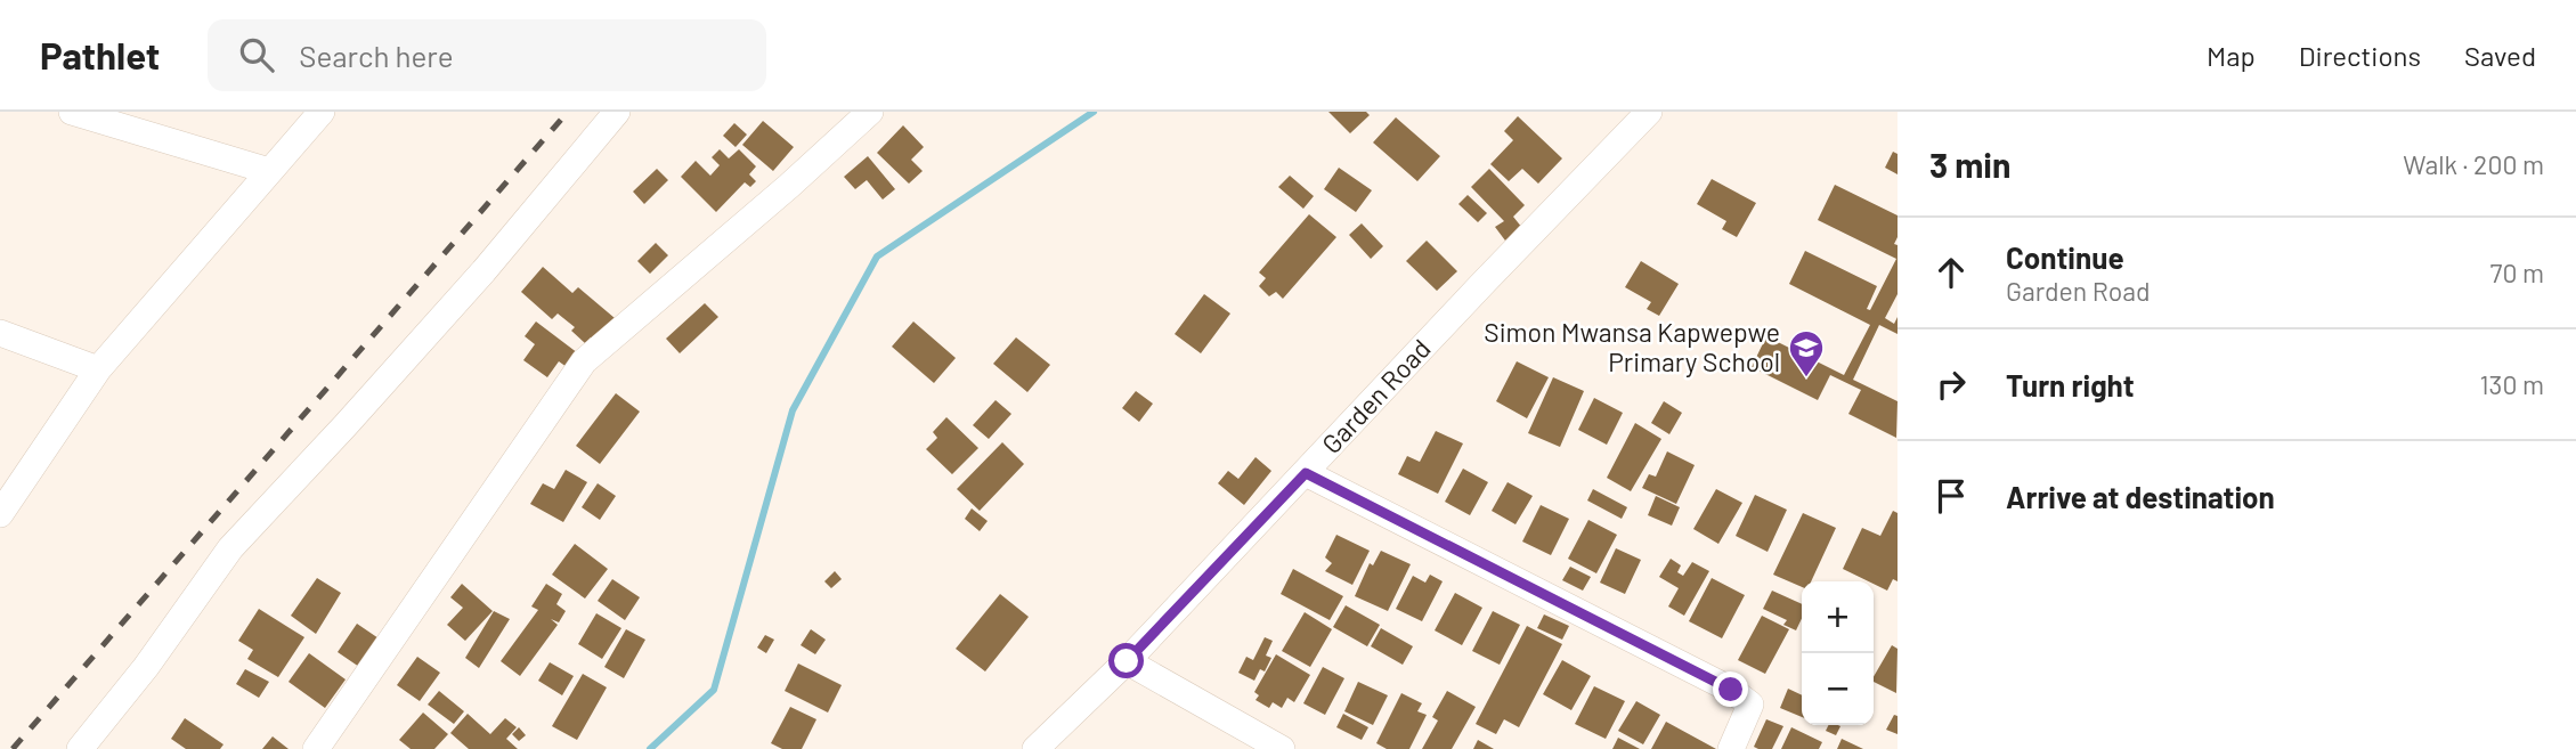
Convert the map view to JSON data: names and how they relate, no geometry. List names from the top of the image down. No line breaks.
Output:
{"streets":{"street":["Garden Road"]},"places":{"school or university":["Simon Mwansa Kapwepwe Primary School"]},"page":{"header":"Pathlet","search":"Search here","nav":["Map","Directions","Saved"],"heading":["3 min","Walk · 200 m"],"list":[["Continue","Garden Road","70 m"],["Turn right","130 m"],"Arrive at destination"],"map_buttons":["+","−"]}}
